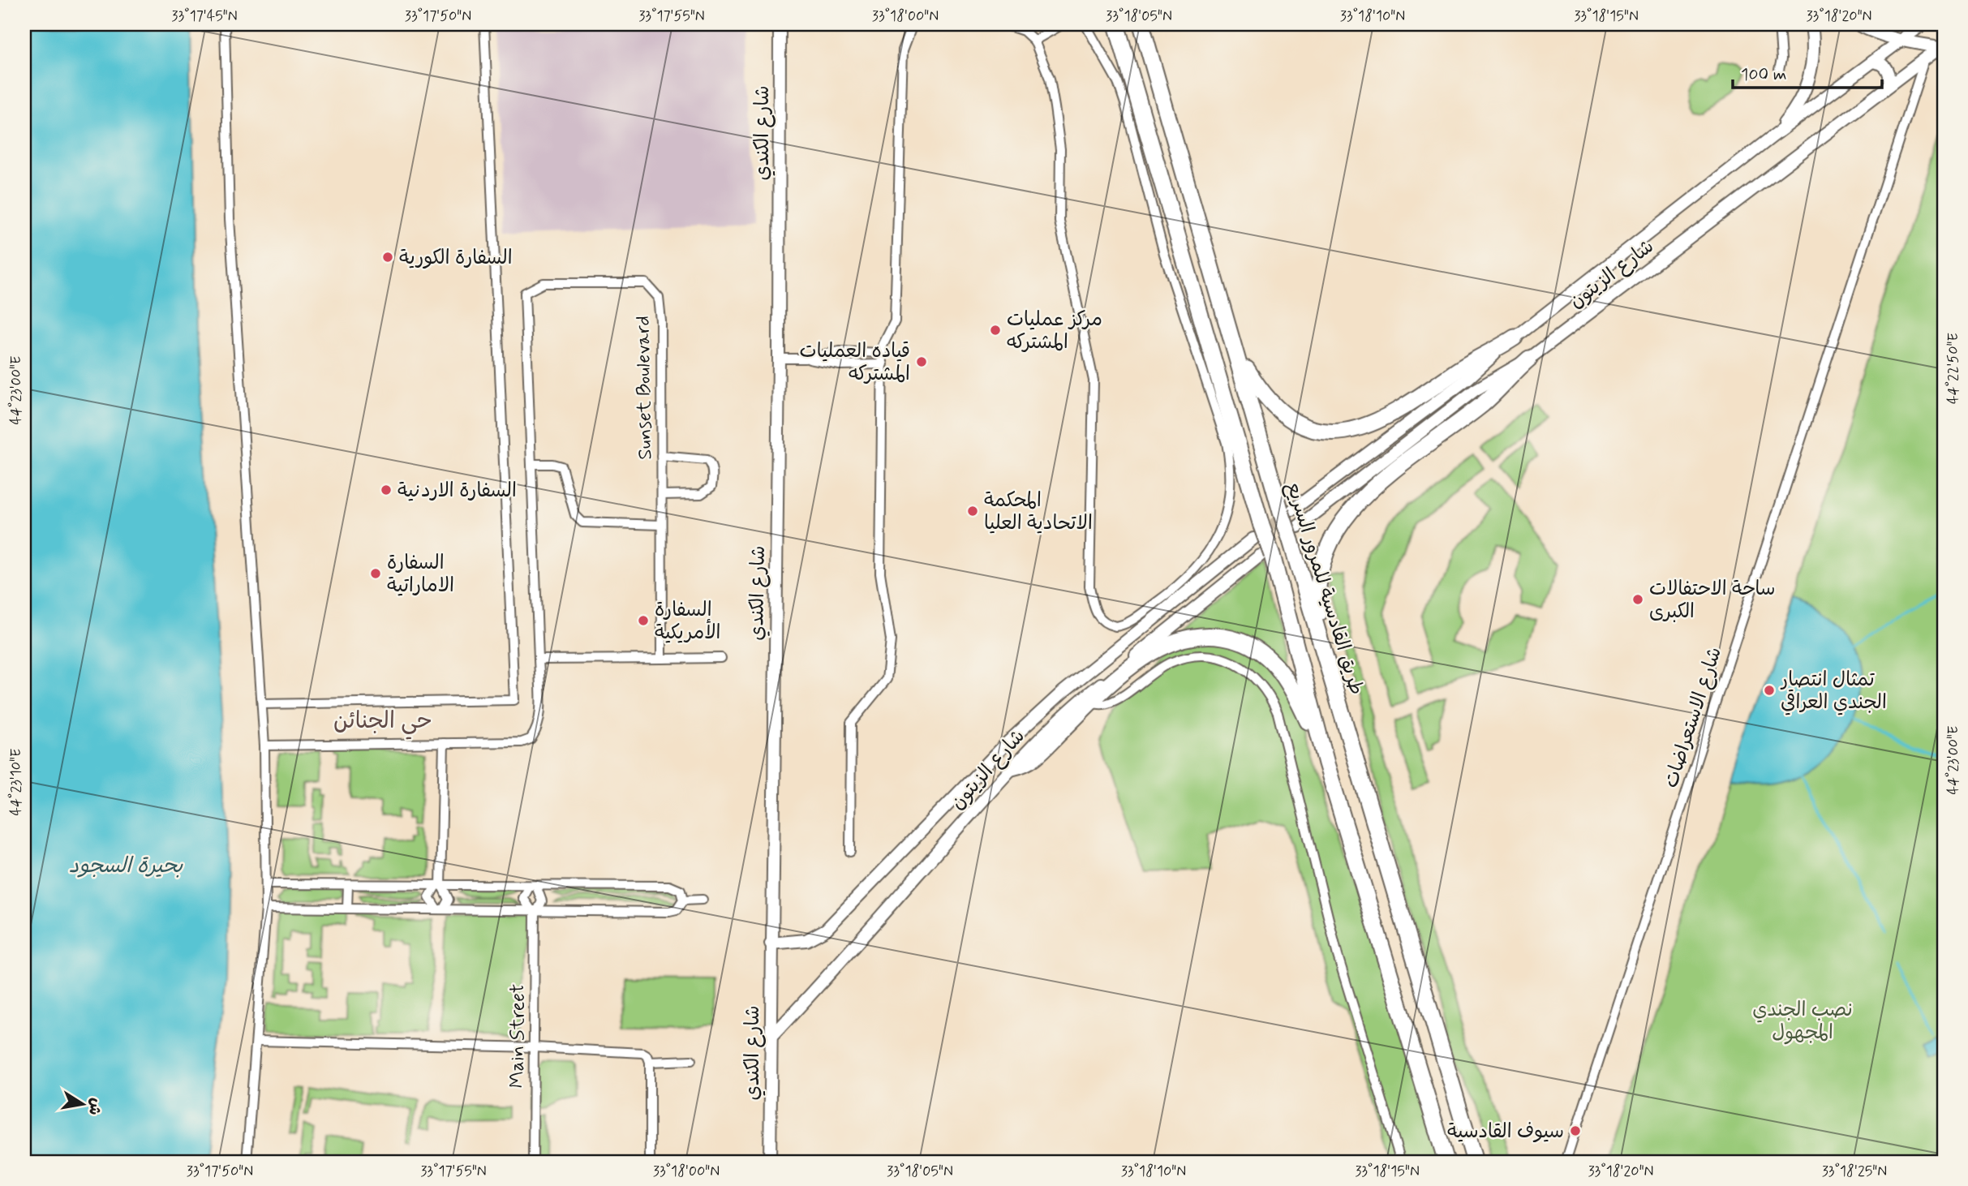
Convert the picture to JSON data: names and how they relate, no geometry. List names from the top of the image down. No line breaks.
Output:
{"streets":{"highway":["طريق القادسية للمرور السريع"],"main road":["شارع الكندي","شارع الزيتون"],"street":["Sunset Boulevard","شارع الاستعراضات","Main Street"]},"crossings":[["شارع الكندي","شارع الزيتون"],["شارع الزيتون","طريق القادسية للمرور السريع"],["شارع الزيتون","شارع الاستعراضات"]],"districts":["حي الجنائن"],"water":["بحيرة السجود"],"parks":["نصب الجندي المجهول"],"places":["السفارة الكورية","مركز عمليات المشتركه","قياده العمليات المشتركه","السفارة الاردنية","المحكمة الاتحادية العليا","السفارة الاماراتية","ساحة الاحتفالات الكبرى","السفارة الأمريكية","تمثال انتصار الجندي العراقي","سيوف القادسية"],"scale_bar":"100 m","north":"right","coordinates":["33°17'45\"N","33°17'50\"N","33°17'55\"N","33°18'00\"N","33°18'05\"N","33°18'10\"N","33°18'15\"N","33°18'20\"N","44°22'50\"E","44°23'00\"E","44°23'10\"E","33°18'25\"N"]}
